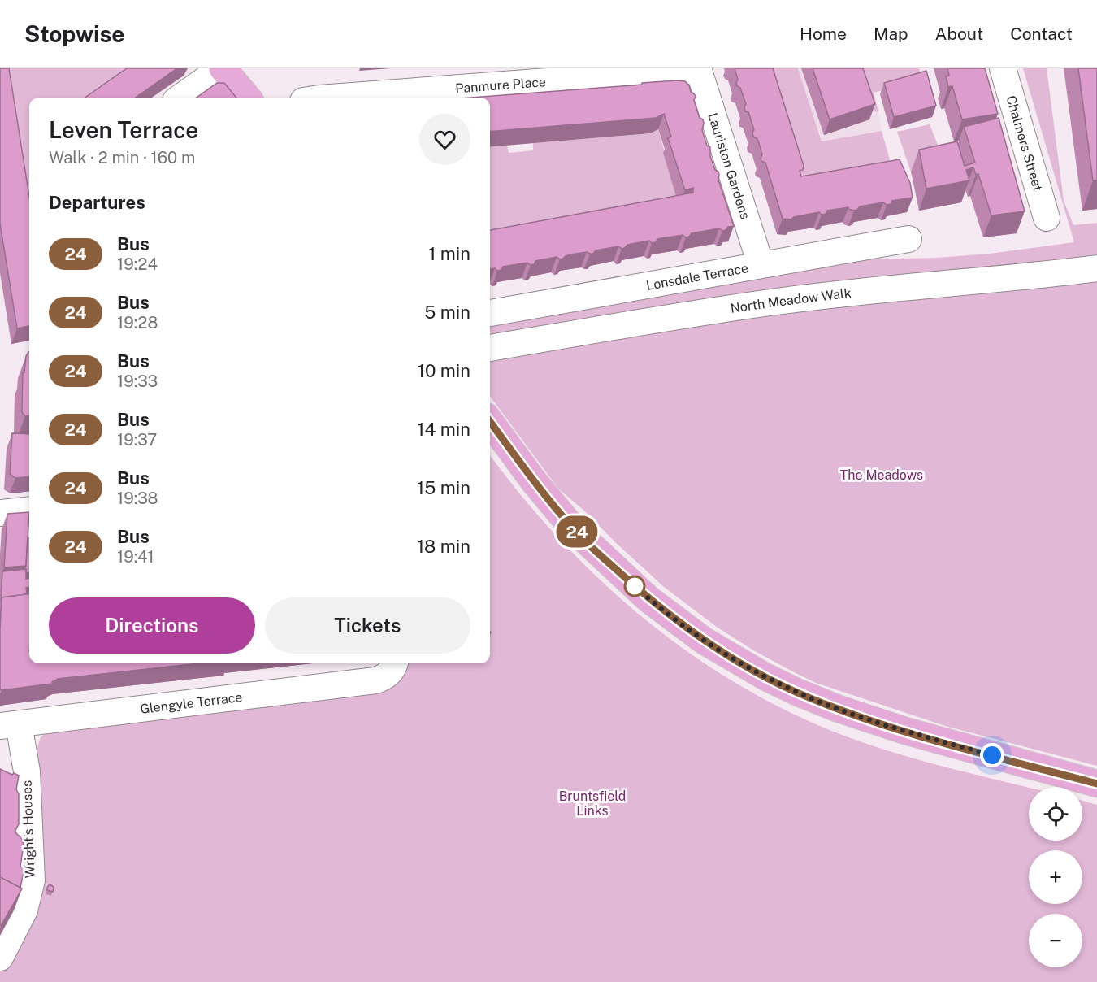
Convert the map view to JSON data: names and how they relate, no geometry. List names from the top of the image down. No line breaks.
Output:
{"streets":{"street":["Panmure Place","Chalmers Street","Lauriston Gardens","Lonsdale Terrace","North Meadow Walk","Glengyle Terrace","Wright's Houses"]},"crossings":[["Panmure Place","Lauriston Gardens"],["Lauriston Gardens","Lonsdale Terrace"],["Glengyle Terrace","Wright's Houses"]],"parks":["The Meadows","Bruntsfield Links"],"lines":["bus line 24"],"page":{"header":"Stopwise","nav":["Home","Map","About","Contact"],"on_map":"24","heading":[["Leven Terrace","Walk · 2 min · 160 m"],"Departures"],"list":[{"mark":"24","name":"Bus","note":"19:24","value":"1 min"},{"mark":"24","name":"Bus","note":"19:28","value":"5 min"},{"mark":"24","name":"Bus","note":"19:33","value":"10 min"},{"mark":"24","name":"Bus","note":"19:37","value":"14 min"},{"mark":"24","name":"Bus","note":"19:38","value":"15 min"},{"mark":"24","name":"Bus","note":"19:41","value":"18 min"}],"buttons":["Directions","Tickets"],"map_buttons":["+","−"]}}
